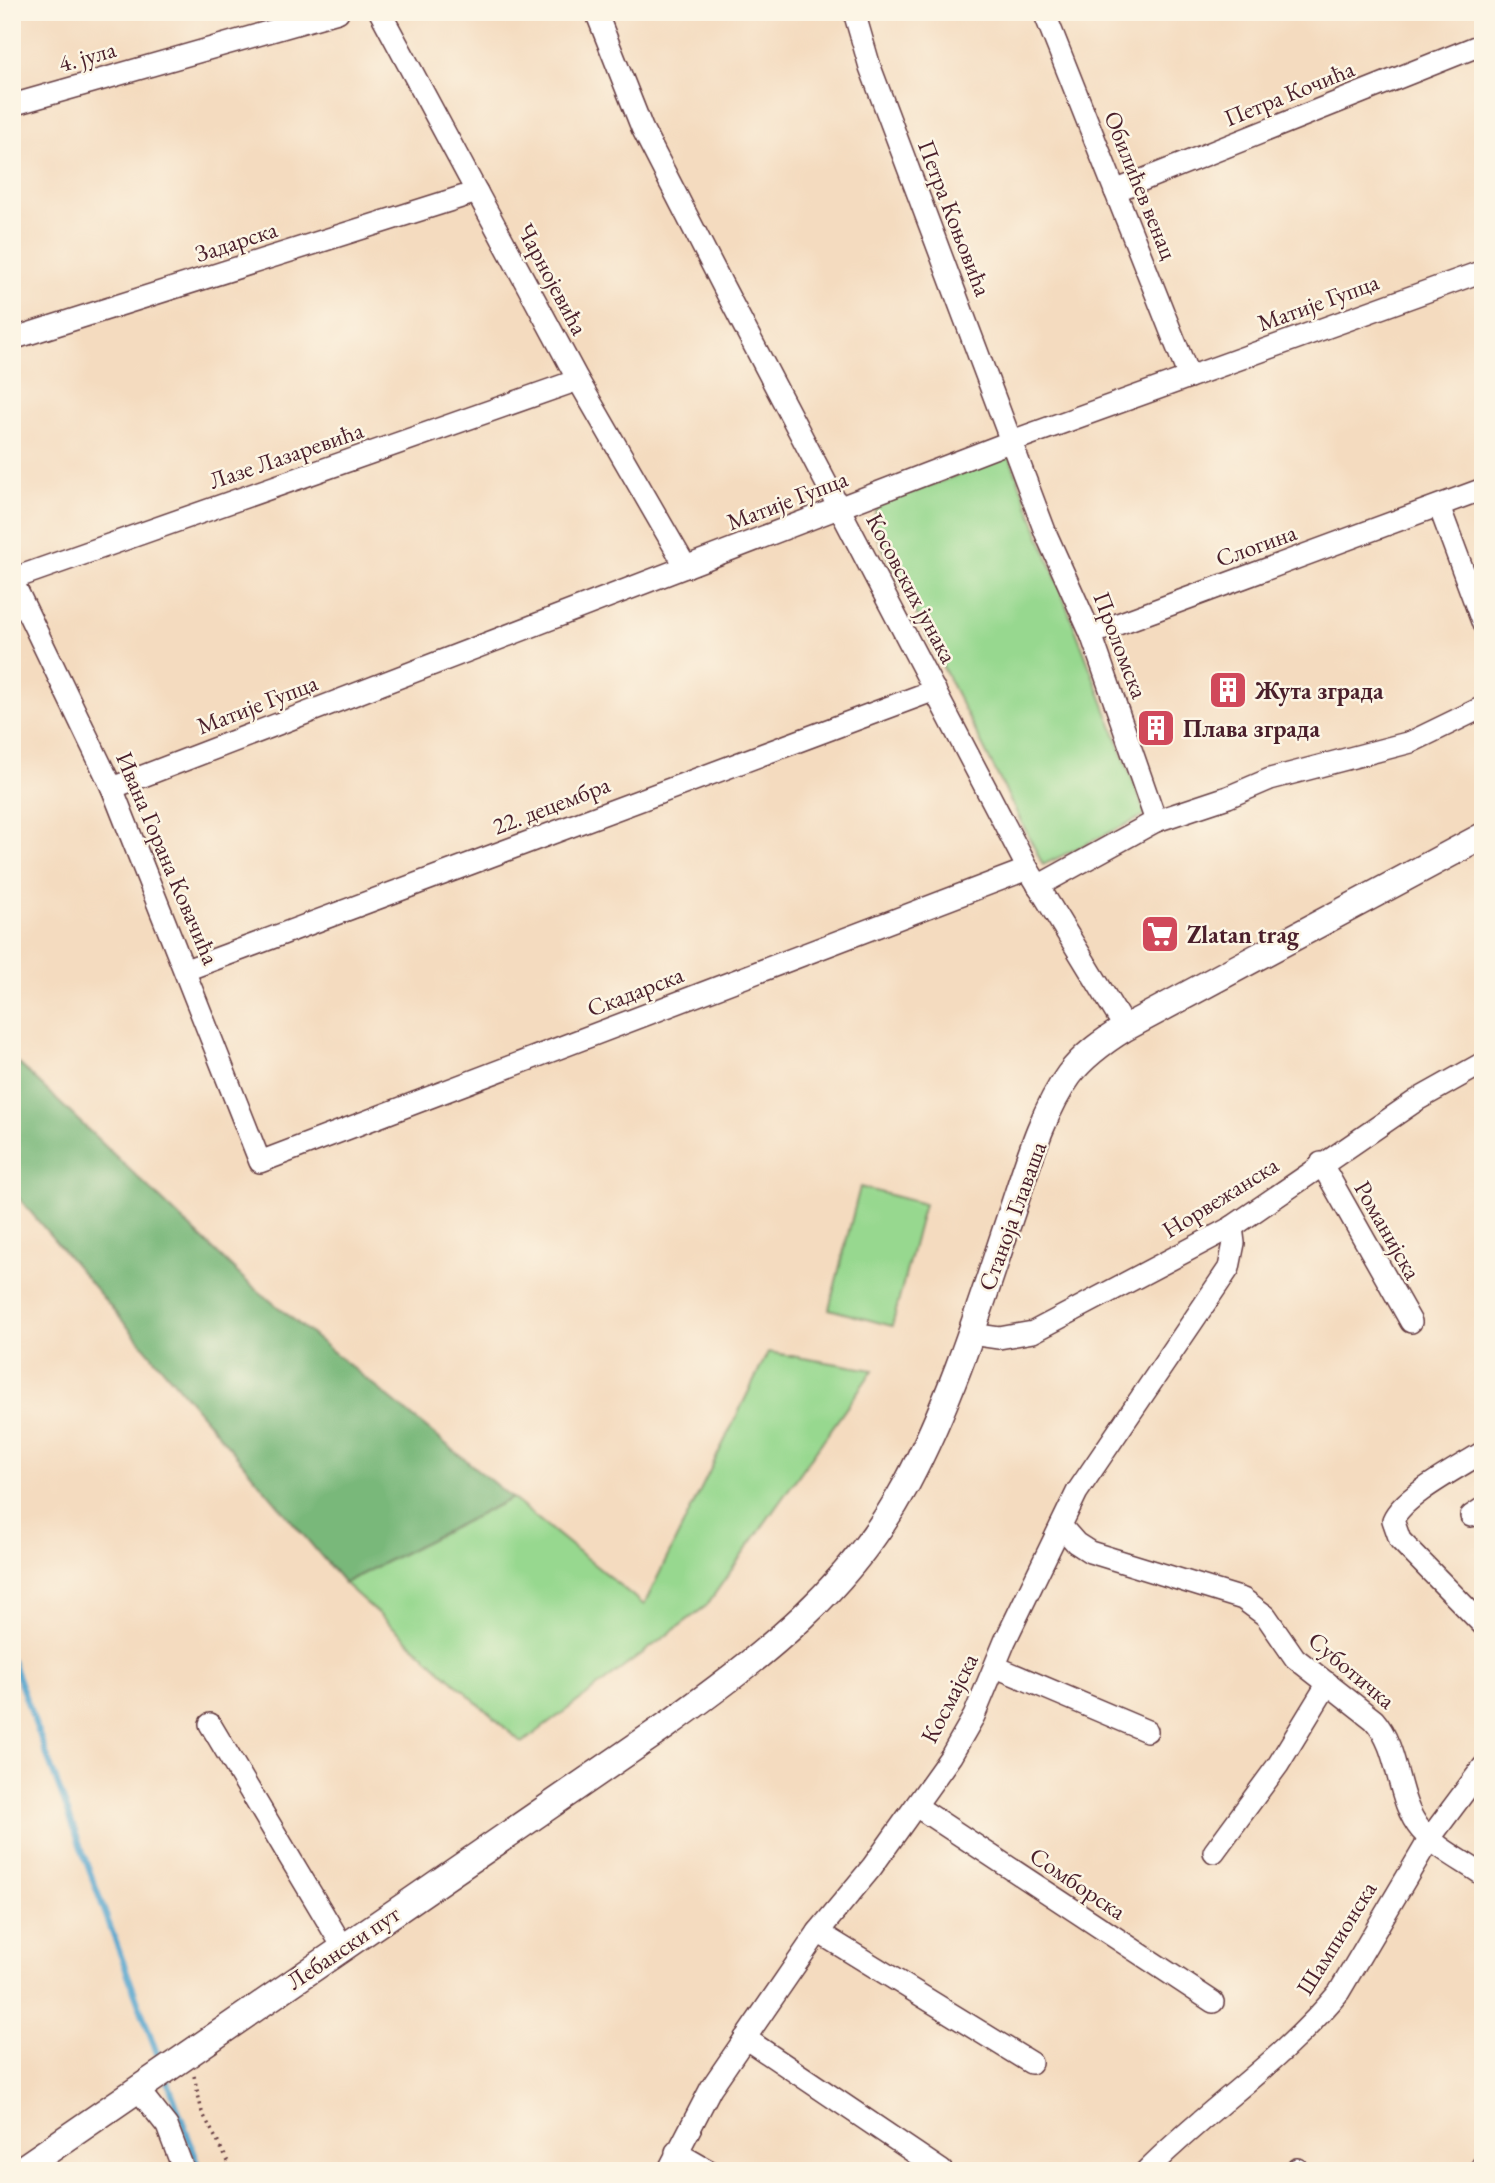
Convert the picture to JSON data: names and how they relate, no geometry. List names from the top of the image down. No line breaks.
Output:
{"streets":{"main road":["Станоја Главаша","Лебански пут"],"street":["4. јула","Петра Кочића","Обилићев венац","Петра Коњовића","Задарска","Чарнојевића","Матије Гупца","Лазе Лазаревића","Слогина","Косовских јунака","Проломска","22. децембра","Ивана Горана Ковачића","Скадарска","Норвежанска","Романијска","Суботичка","Космајска","Сомборска","Шампионска"]},"crossings":[["Петра Кочића","Обилићев венац"],["Обилићев венац","Матије Гупца"],["Петра Коњовића","Матије Гупца"],["Петра Коњовића","Проломска"],["Задарска","Чарнојевића"],["Чарнојевића","Матије Гупца"],["Чарнојевића","Лазе Лазаревића"],["Матије Гупца","Косовских јунака"],["Матије Гупца","Проломска"],["Матије Гупца","Ивана Горана Ковачића"],["Лазе Лазаревића","Ивана Горана Ковачића"],["Слогина","Проломска"],["Косовских јунака","22. децембра"],["Косовских јунака","Скадарска"],["Косовских јунака","Станоја Главаша"],["Проломска","Скадарска"],["22. децембра","Ивана Горана Ковачића"],["Ивана Горана Ковачића","Скадарска"],["Норвежанска","Станоја Главаша"],["Норвежанска","Романијска"],["Норвежанска","Космајска"],["Станоја Главаша","Лебански пут"],["Суботичка","Космајска"],["Суботичка","Шампионска"],["Космајска","Сомборска"]],"places":{"building":["Жута зграда","Плава зграда"],"supermarket":["Zlatan trag"]}}
